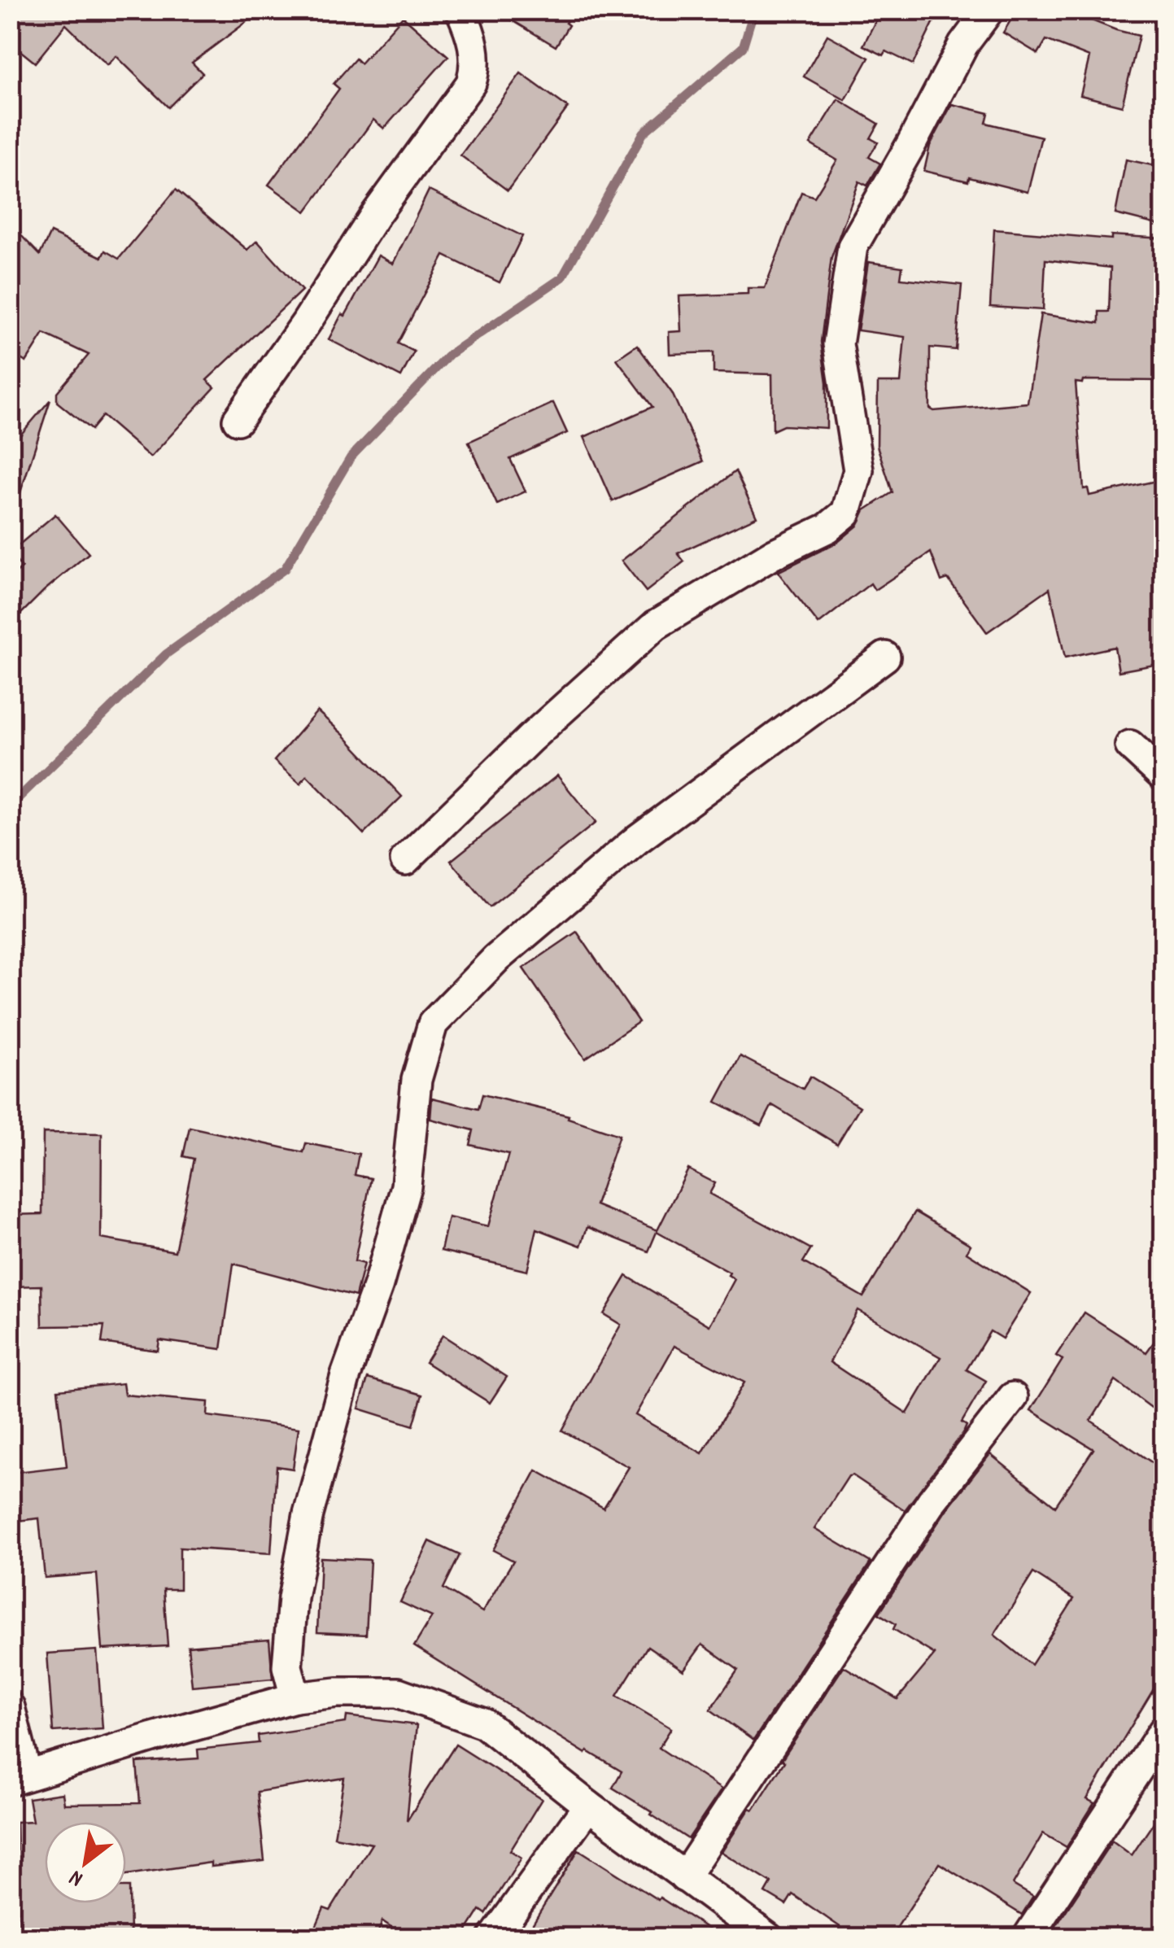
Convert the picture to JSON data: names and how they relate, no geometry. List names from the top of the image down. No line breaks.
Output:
{"north":"bottom left"}
